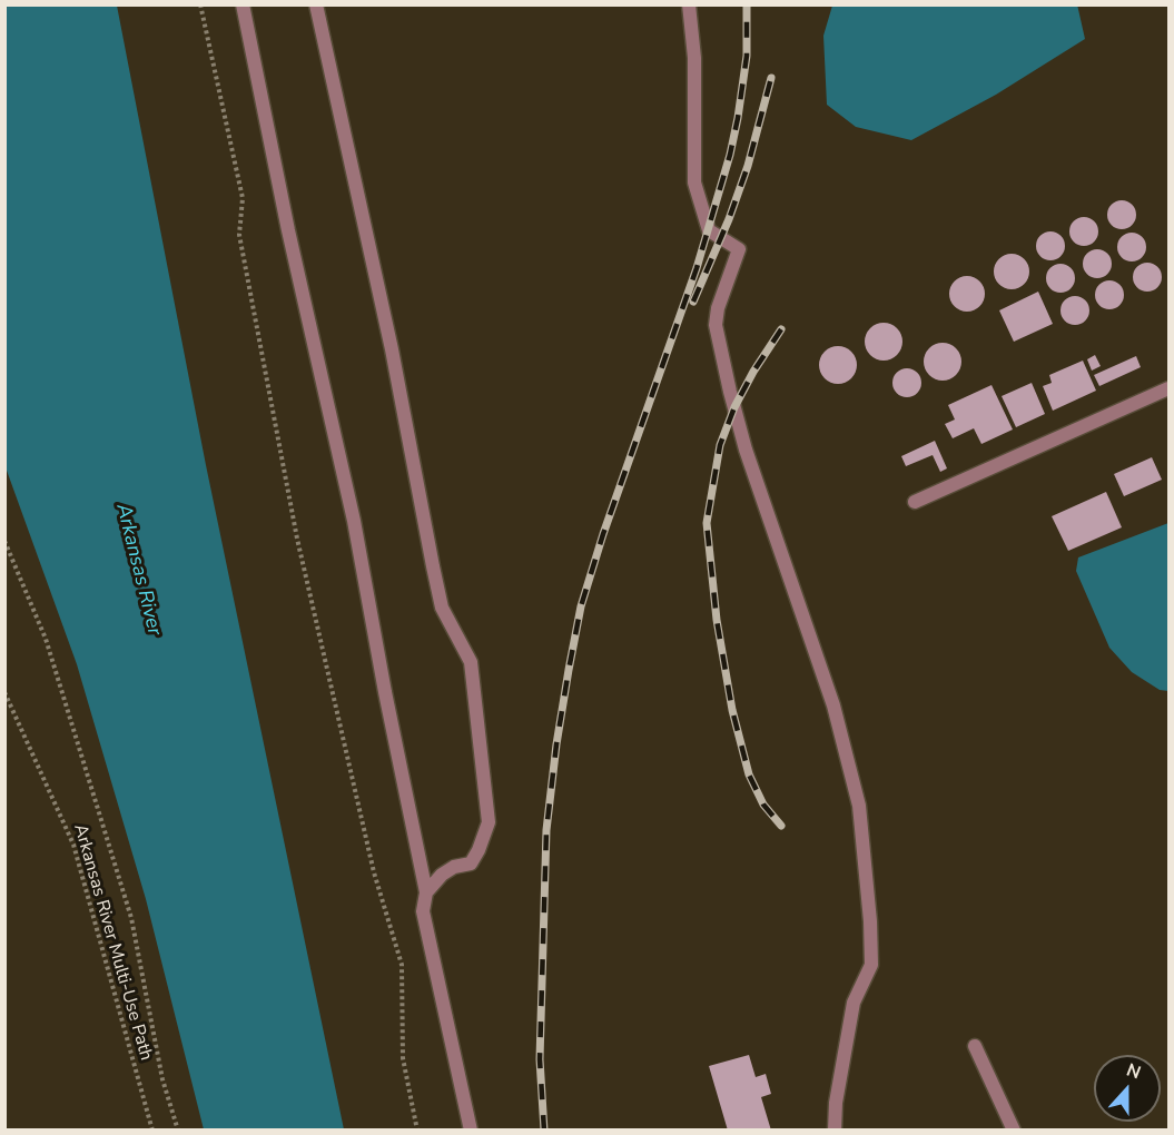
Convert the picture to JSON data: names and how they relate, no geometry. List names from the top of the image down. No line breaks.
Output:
{"streets":{"path":["Arkansas River Multi-Use Path"]},"water":["Arkansas River"],"north":"top"}
